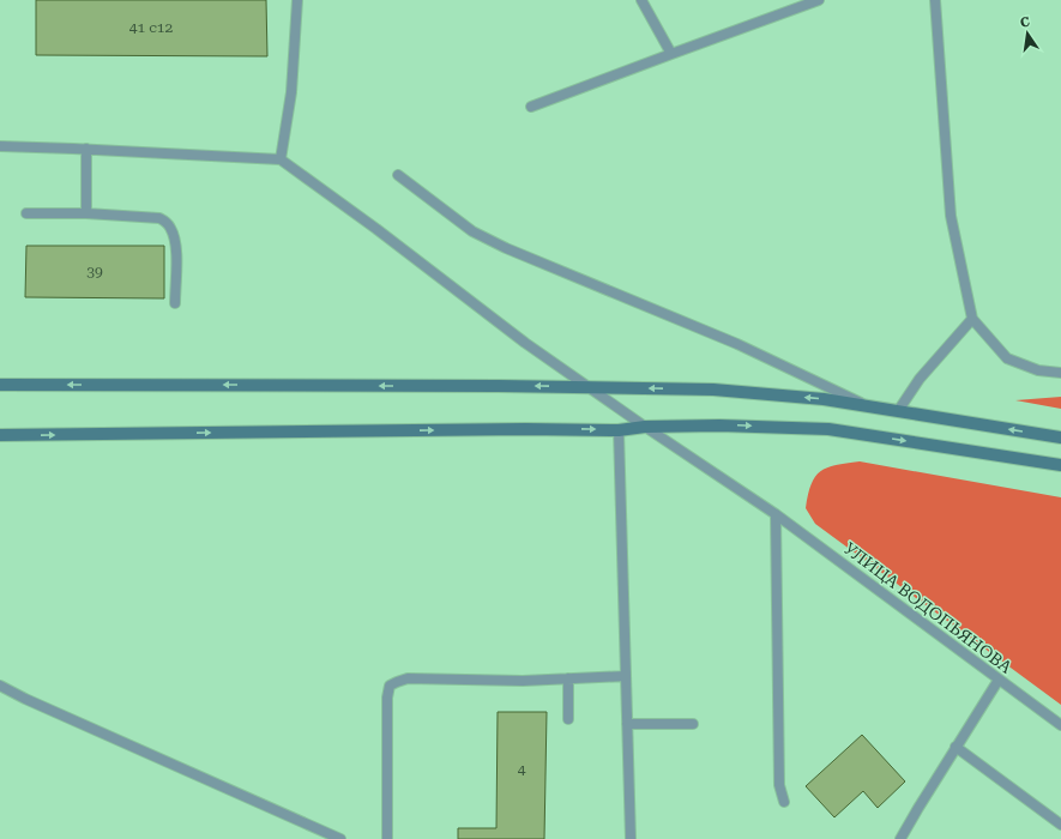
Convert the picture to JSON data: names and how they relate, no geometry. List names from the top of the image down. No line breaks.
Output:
{"streets":{"lane":["УЛИЦА ВОДОПЬЯНОВА"]},"house_numbers":["41 с12","39","4"],"north":"top"}
